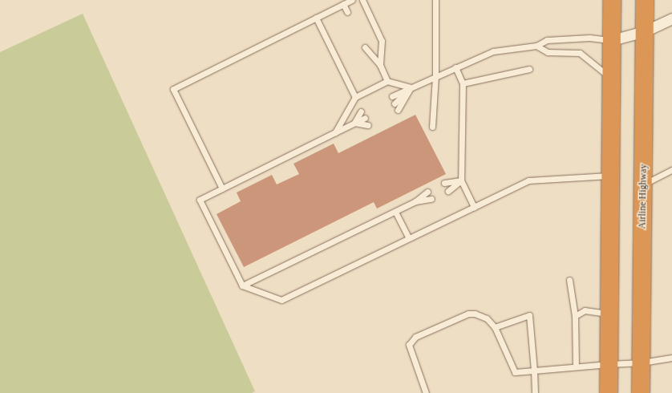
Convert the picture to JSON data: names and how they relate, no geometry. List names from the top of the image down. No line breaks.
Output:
{"streets":{"highway":["Airline Highway"]}}
